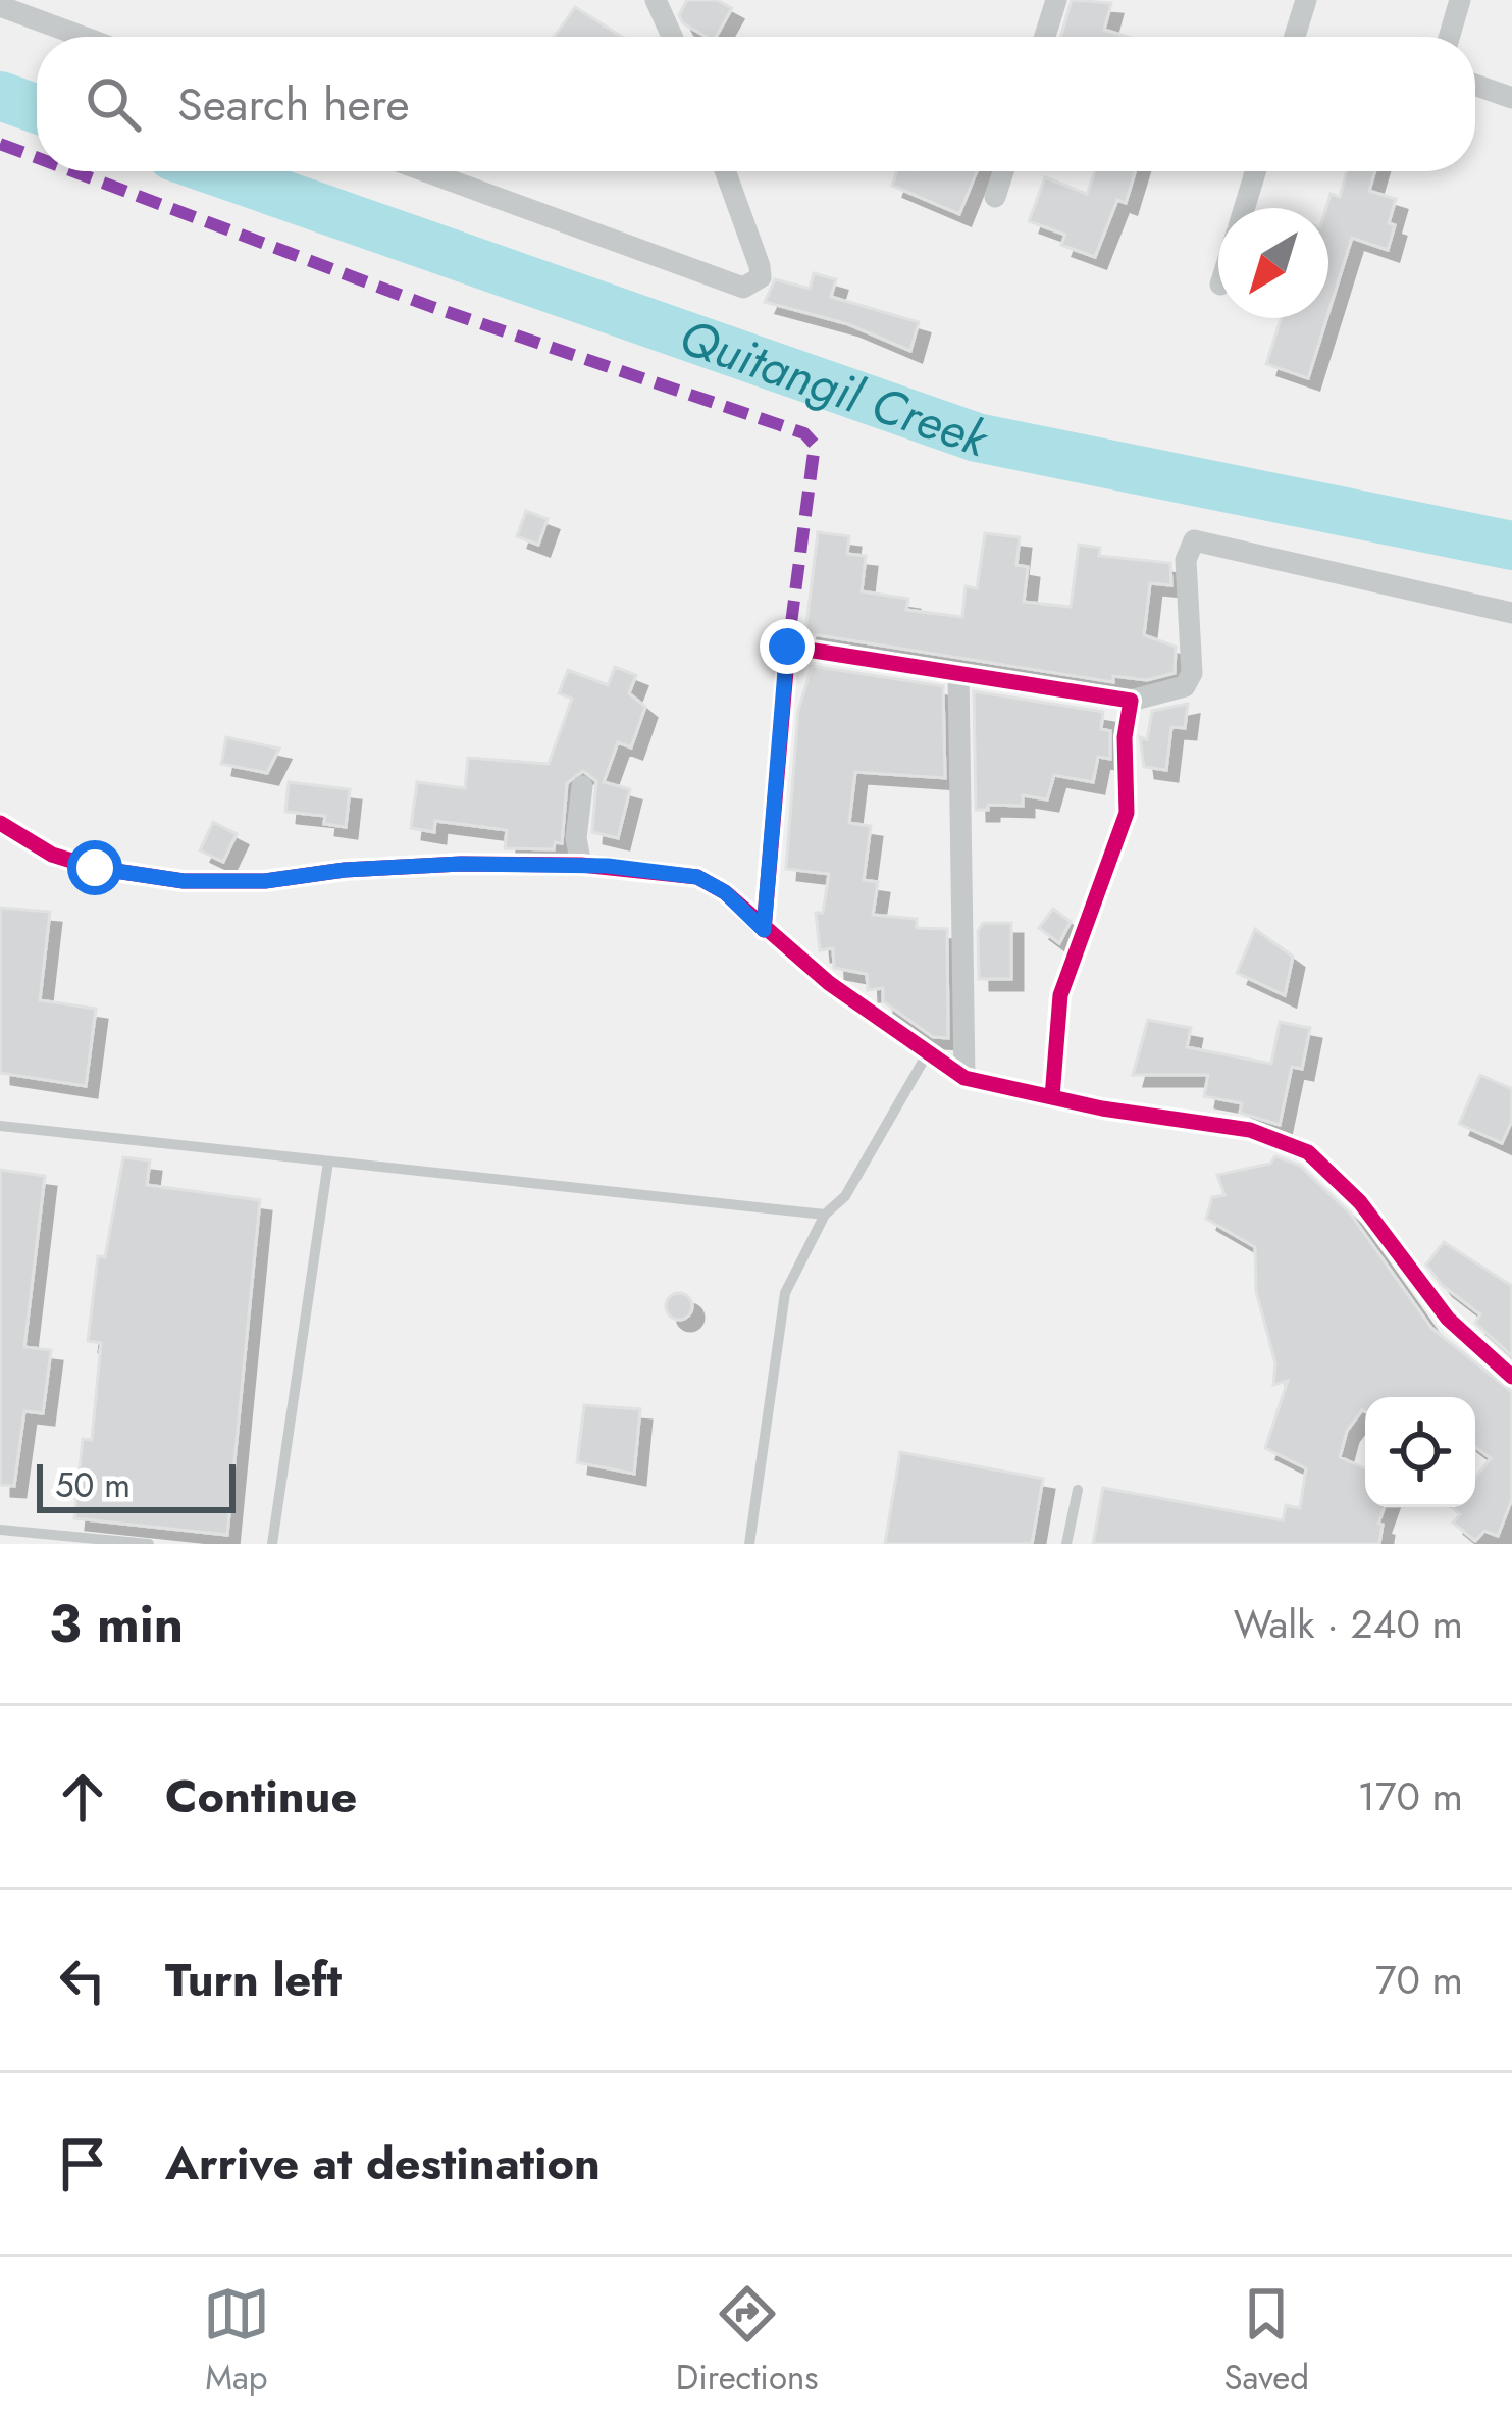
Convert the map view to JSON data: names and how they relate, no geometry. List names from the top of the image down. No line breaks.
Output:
{"water":["Quitangil Creek"],"scale_bar":"50 m","north":"bottom left","page":{"search":"Search here","scale":"50 m","heading":["3 min","Walk · 240 m"],"list":[["Continue","170 m"],["Turn left","70 m"],"Arrive at destination"],"nav":["Map","Directions","Saved"]}}
